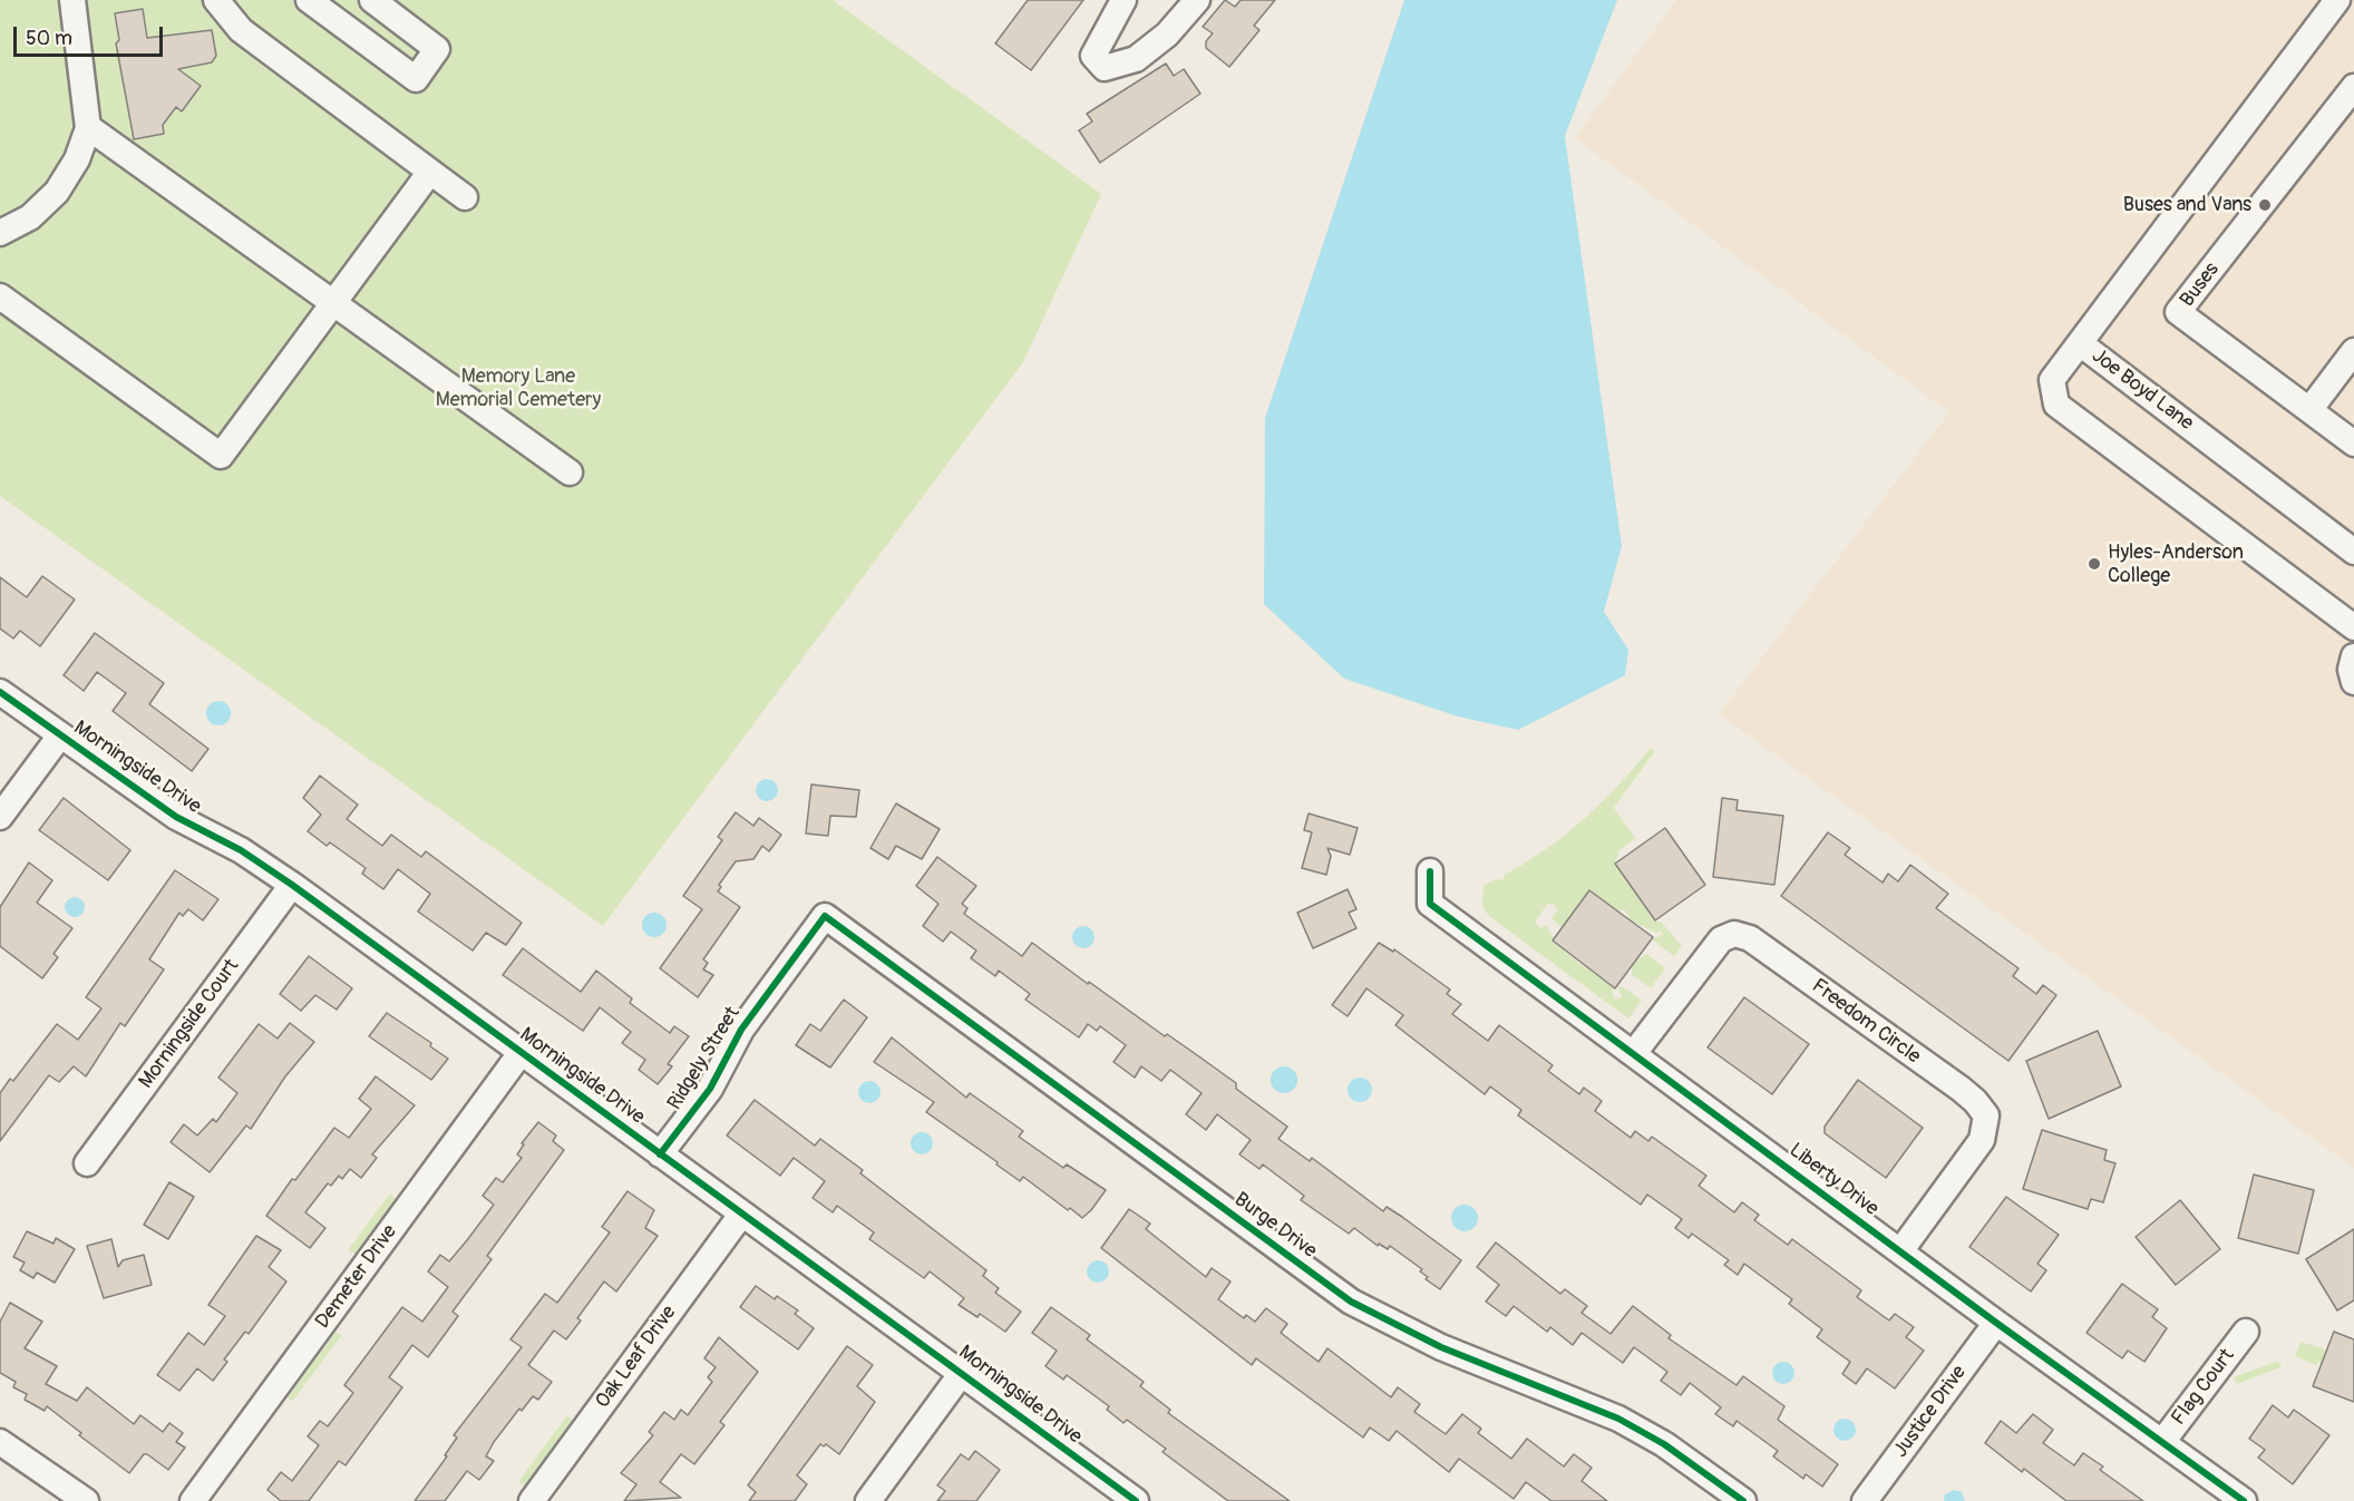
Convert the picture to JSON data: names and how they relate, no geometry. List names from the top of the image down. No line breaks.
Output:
{"streets":{"street":["Buses","Joe Boyd Lane","Morningside Drive","Freedom Circle","Morningside Court","Ridgely Street","Liberty Drive","Burge Drive","Demeter Drive","Oak Leaf Drive","Flag Court","Justice Drive"]},"crossings":[["Morningside Drive","Morningside Court"],["Morningside Drive","Ridgely Street"],["Morningside Drive","Demeter Drive"],["Morningside Drive","Oak Leaf Drive"],["Freedom Circle","Liberty Drive"],["Ridgely Street","Burge Drive"],["Liberty Drive","Flag Court"],["Liberty Drive","Justice Drive"]],"parks":["Memory Lane Memorial Cemetery"],"places":["Buses and Vans","Hyles-Anderson College"],"scale_bar":"50 m"}
